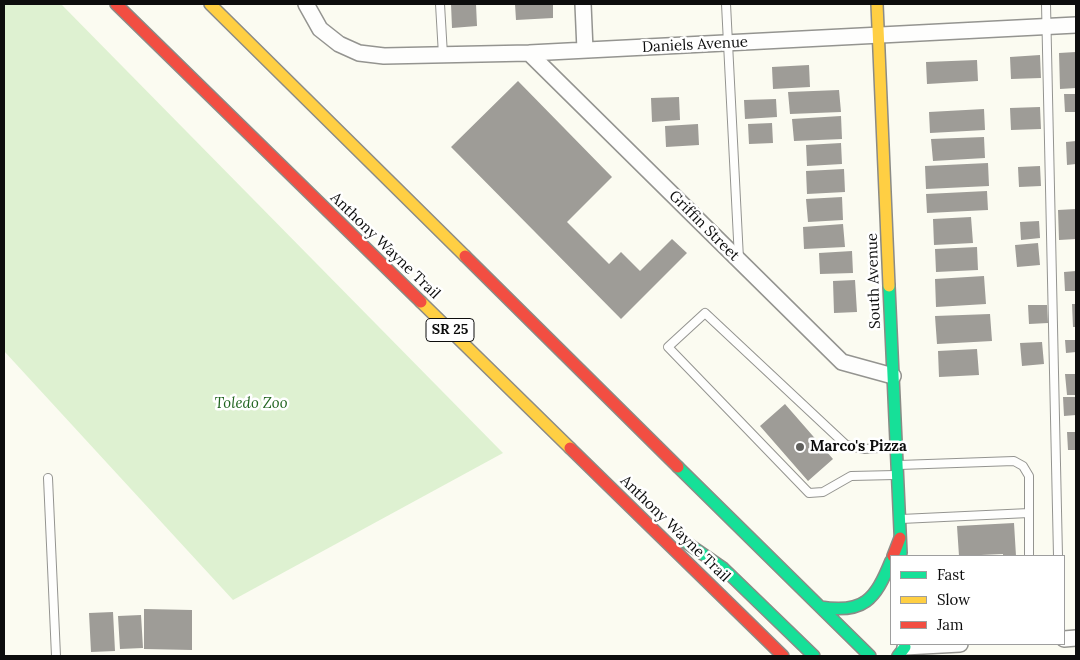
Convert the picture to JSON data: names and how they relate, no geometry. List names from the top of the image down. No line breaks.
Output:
{"streets":{"main road":["Anthony Wayne Trail","South Avenue","SR 25"],"street":["Daniels Avenue","Griffin Street"]},"crossings":[["Daniels Avenue","Griffin Street"],["Daniels Avenue","South Avenue"],["Griffin Street","South Avenue"]],"parks":["Toledo Zoo"],"places":["Marco's Pizza"],"legend":["Fast","Slow","Jam"]}
